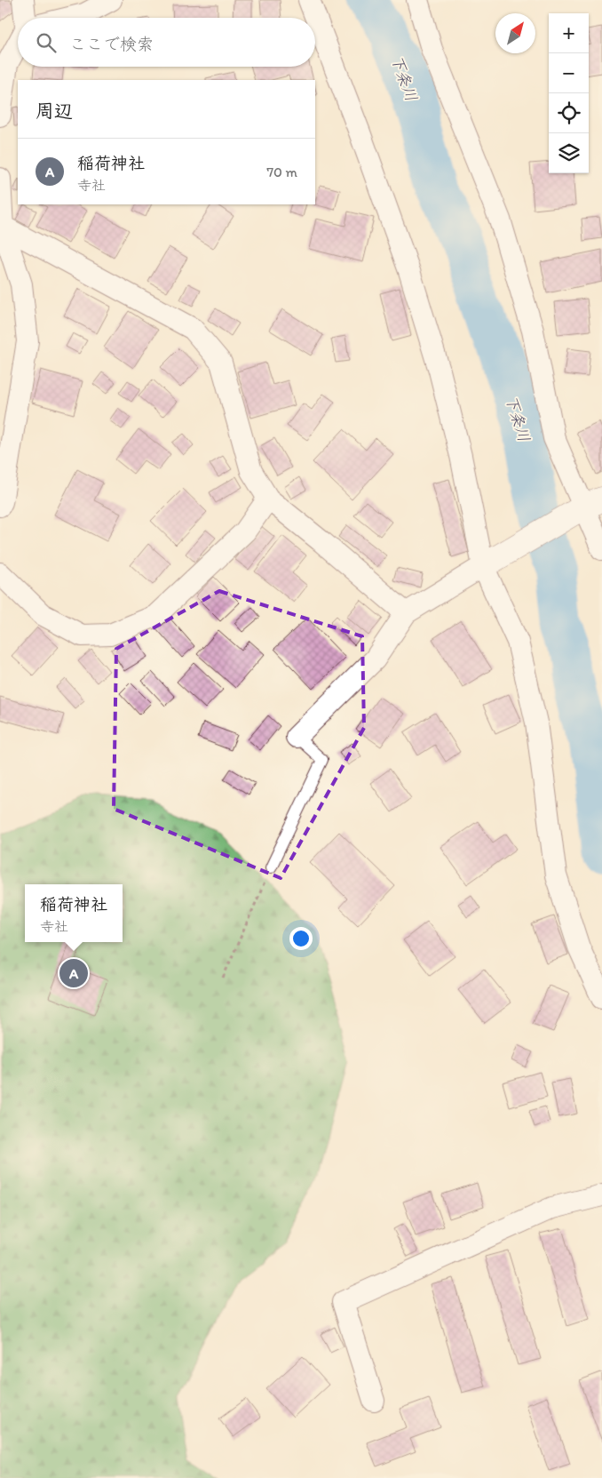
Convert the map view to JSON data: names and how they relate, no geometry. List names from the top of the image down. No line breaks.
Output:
{"water":["下条川"],"north":"top right","page":{"map_buttons":["+","−"],"search":"ここで検索","heading":"周辺","list":[{"mark":"A","name":"稲荷神社","note":"寺社","value":"70 m"}],"popup":["稲荷神社","寺社"],"pins":"A"}}
